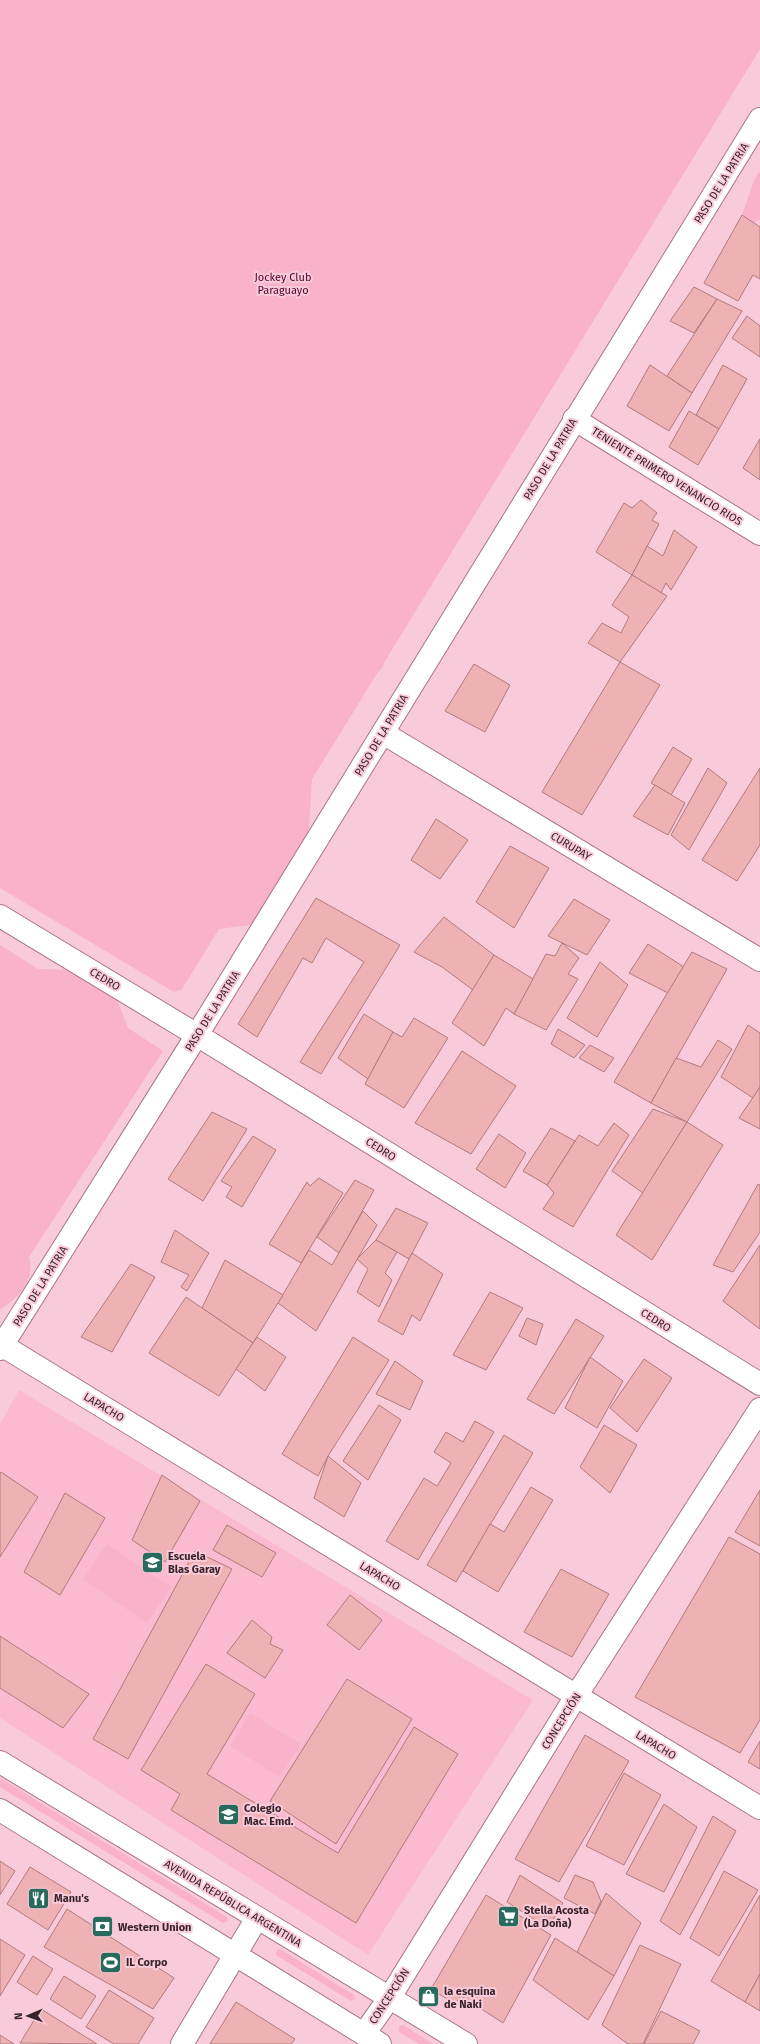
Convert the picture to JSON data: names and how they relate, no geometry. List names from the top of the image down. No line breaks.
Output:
{"streets":{"main road":["PASO DE LA PATRIA","TENIENTE PRIMERO VENANCIO RIOS","CURUPAY","CEDRO","LAPACHO","CONCEPCIÓN","AVENIDA REPÚBLICA ARGENTINA"]},"crossings":[["PASO DE LA PATRIA","TENIENTE PRIMERO VENANCIO RIOS"],["PASO DE LA PATRIA","CURUPAY"],["PASO DE LA PATRIA","CEDRO"],["PASO DE LA PATRIA","LAPACHO"],["LAPACHO","CONCEPCIÓN"],["CONCEPCIÓN","AVENIDA REPÚBLICA ARGENTINA"]],"parks":["Jockey Club Paraguayo"],"places":{"school or university":["Escuela Blas Garay","Colegio Mac. Emd."],"restaurant":["Manu's"],"supermarket":["Stella Acosta (La Doña)"],"bank":["Western Union"],"sports":["IL Corpo"],"shop":["la esquina de Naki"]},"north":"left"}
